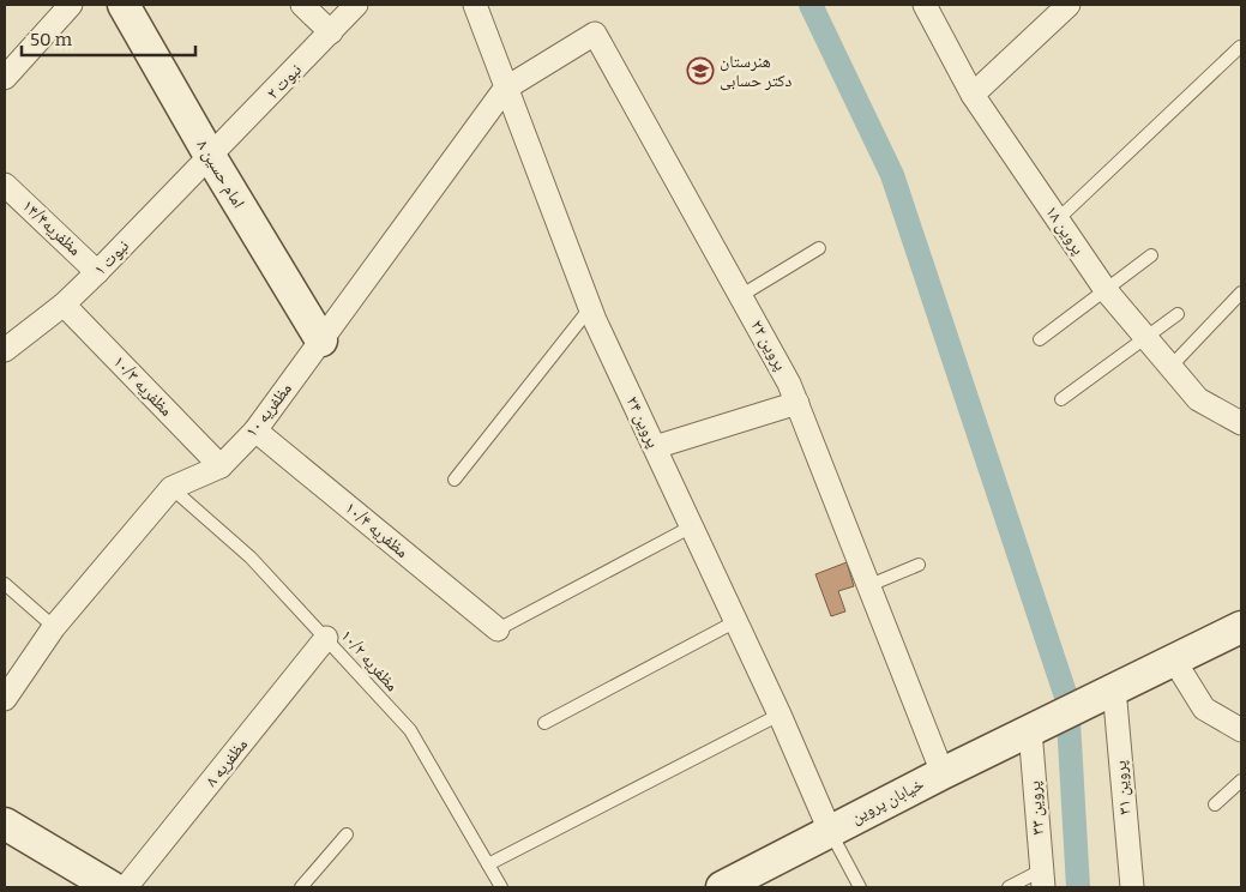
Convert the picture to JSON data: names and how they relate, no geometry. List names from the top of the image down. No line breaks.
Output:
{"streets":{"street":["نبوت ۲","امام حسین ۸","مظفریه۱۴/۴","پروین ۱۸","نبوت ۱","پروین ۲۲","مظفریه ۱۰/۳","مظفریه ۱۰","پروین ۲۴","مظفریه ۱۰/۴","مظفریه ۸","پروین ۳۱","خیابان پروین","پروین ۳۳"],"lane":["مظفریه ۱۰/۲"]},"crossings":[["نبوت ۲","امام حسین ۸"],["نبوت ۲","نبوت ۱"],["امام حسین ۸","نبوت ۱"],["امام حسین ۸","مظفریه ۱۰"],["مظفریه۱۴/۴","نبوت ۱"],["نبوت ۱","مظفریه ۱۰/۳"],["پروین ۲۲","مظفریه ۱۰"],["پروین ۲۲","پروین ۲۴"],["پروین ۲۲","خیابان پروین"],["مظفریه ۱۰/۳","مظفریه ۱۰"],["مظفریه ۱۰","پروین ۲۴"],["مظفریه ۱۰","مظفریه ۱۰/۴"],["مظفریه ۱۰","مظفریه ۱۰/۲"],["پروین ۲۴","خیابان پروین"],["مظفریه ۱۰/۲","مظفریه ۸"],["پروین ۳۱","خیابان پروین"],["خیابان پروین","پروین ۳۳"]],"places":{"school or university":["هنرستان دکتر حسابی"]},"scale_bar":"50 m"}
